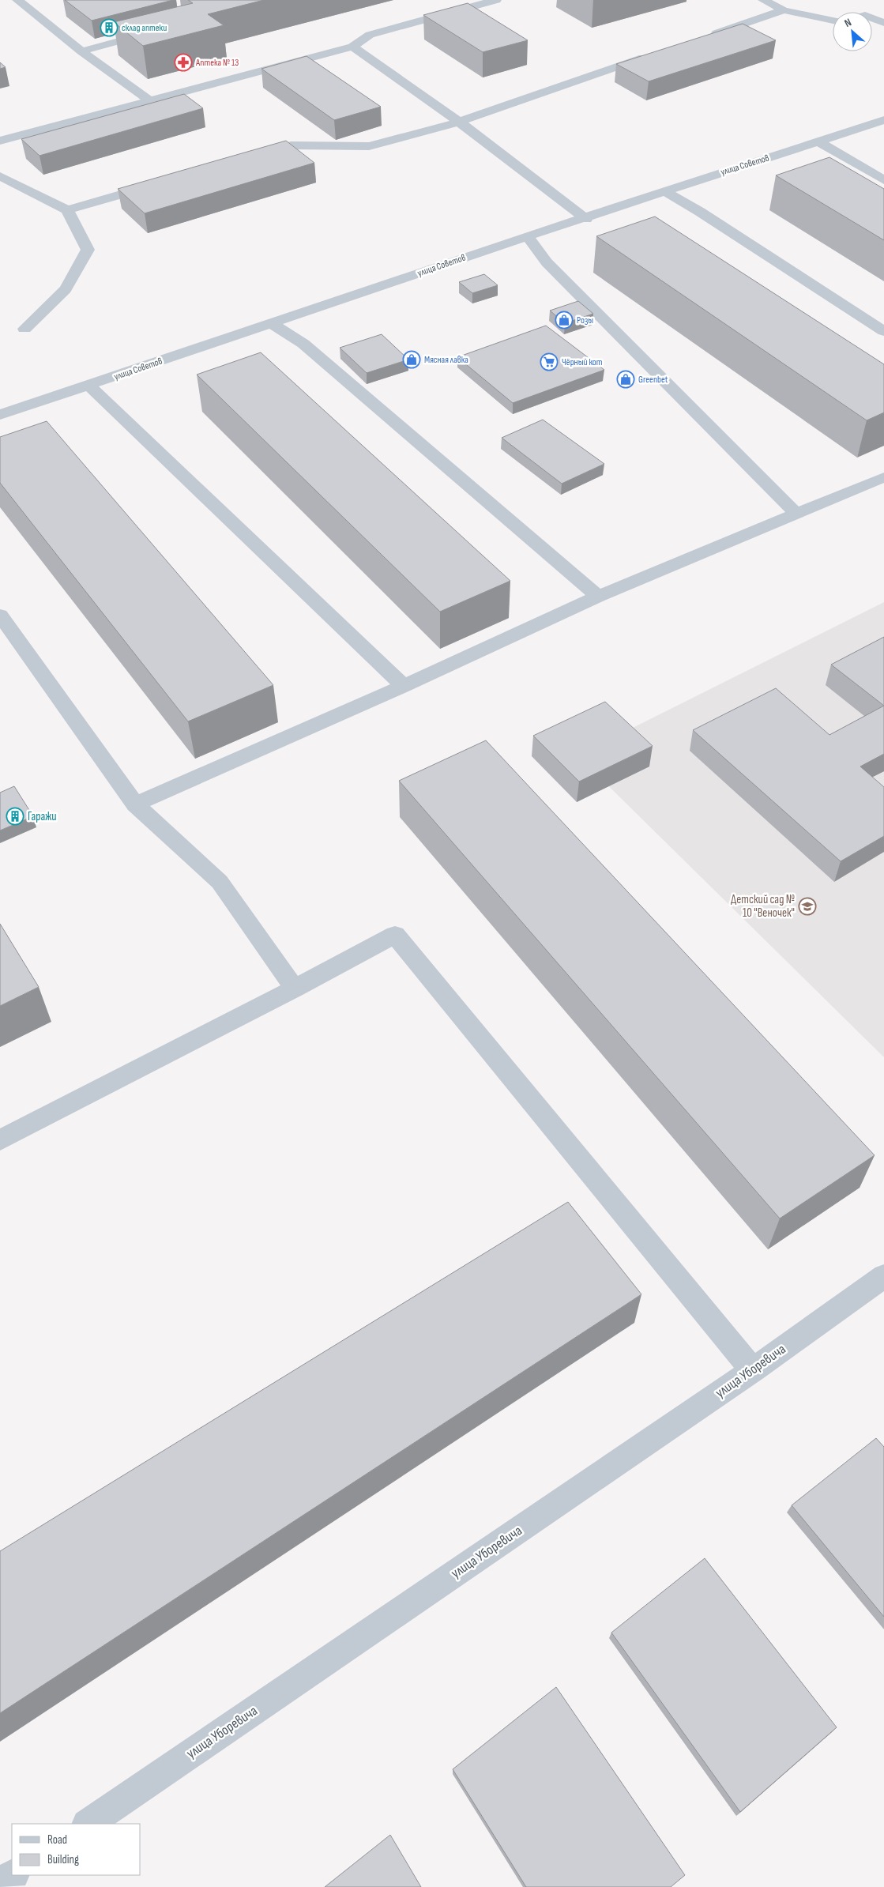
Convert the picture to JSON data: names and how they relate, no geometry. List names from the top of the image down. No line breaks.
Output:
{"streets":{"street":["улица Советов","улица Уборевича"]},"places":{"building":["склад аптеки","Гаражи"],"pharmacy":["Аптека № 13"],"shop":["Розы","Мясная лавка","Greenbet"],"supermarket":["Чёрный кот"],"school or university":["Детский сад № 10 \"Веночек\""]},"legend":["Road","Building"],"north":"top left"}
